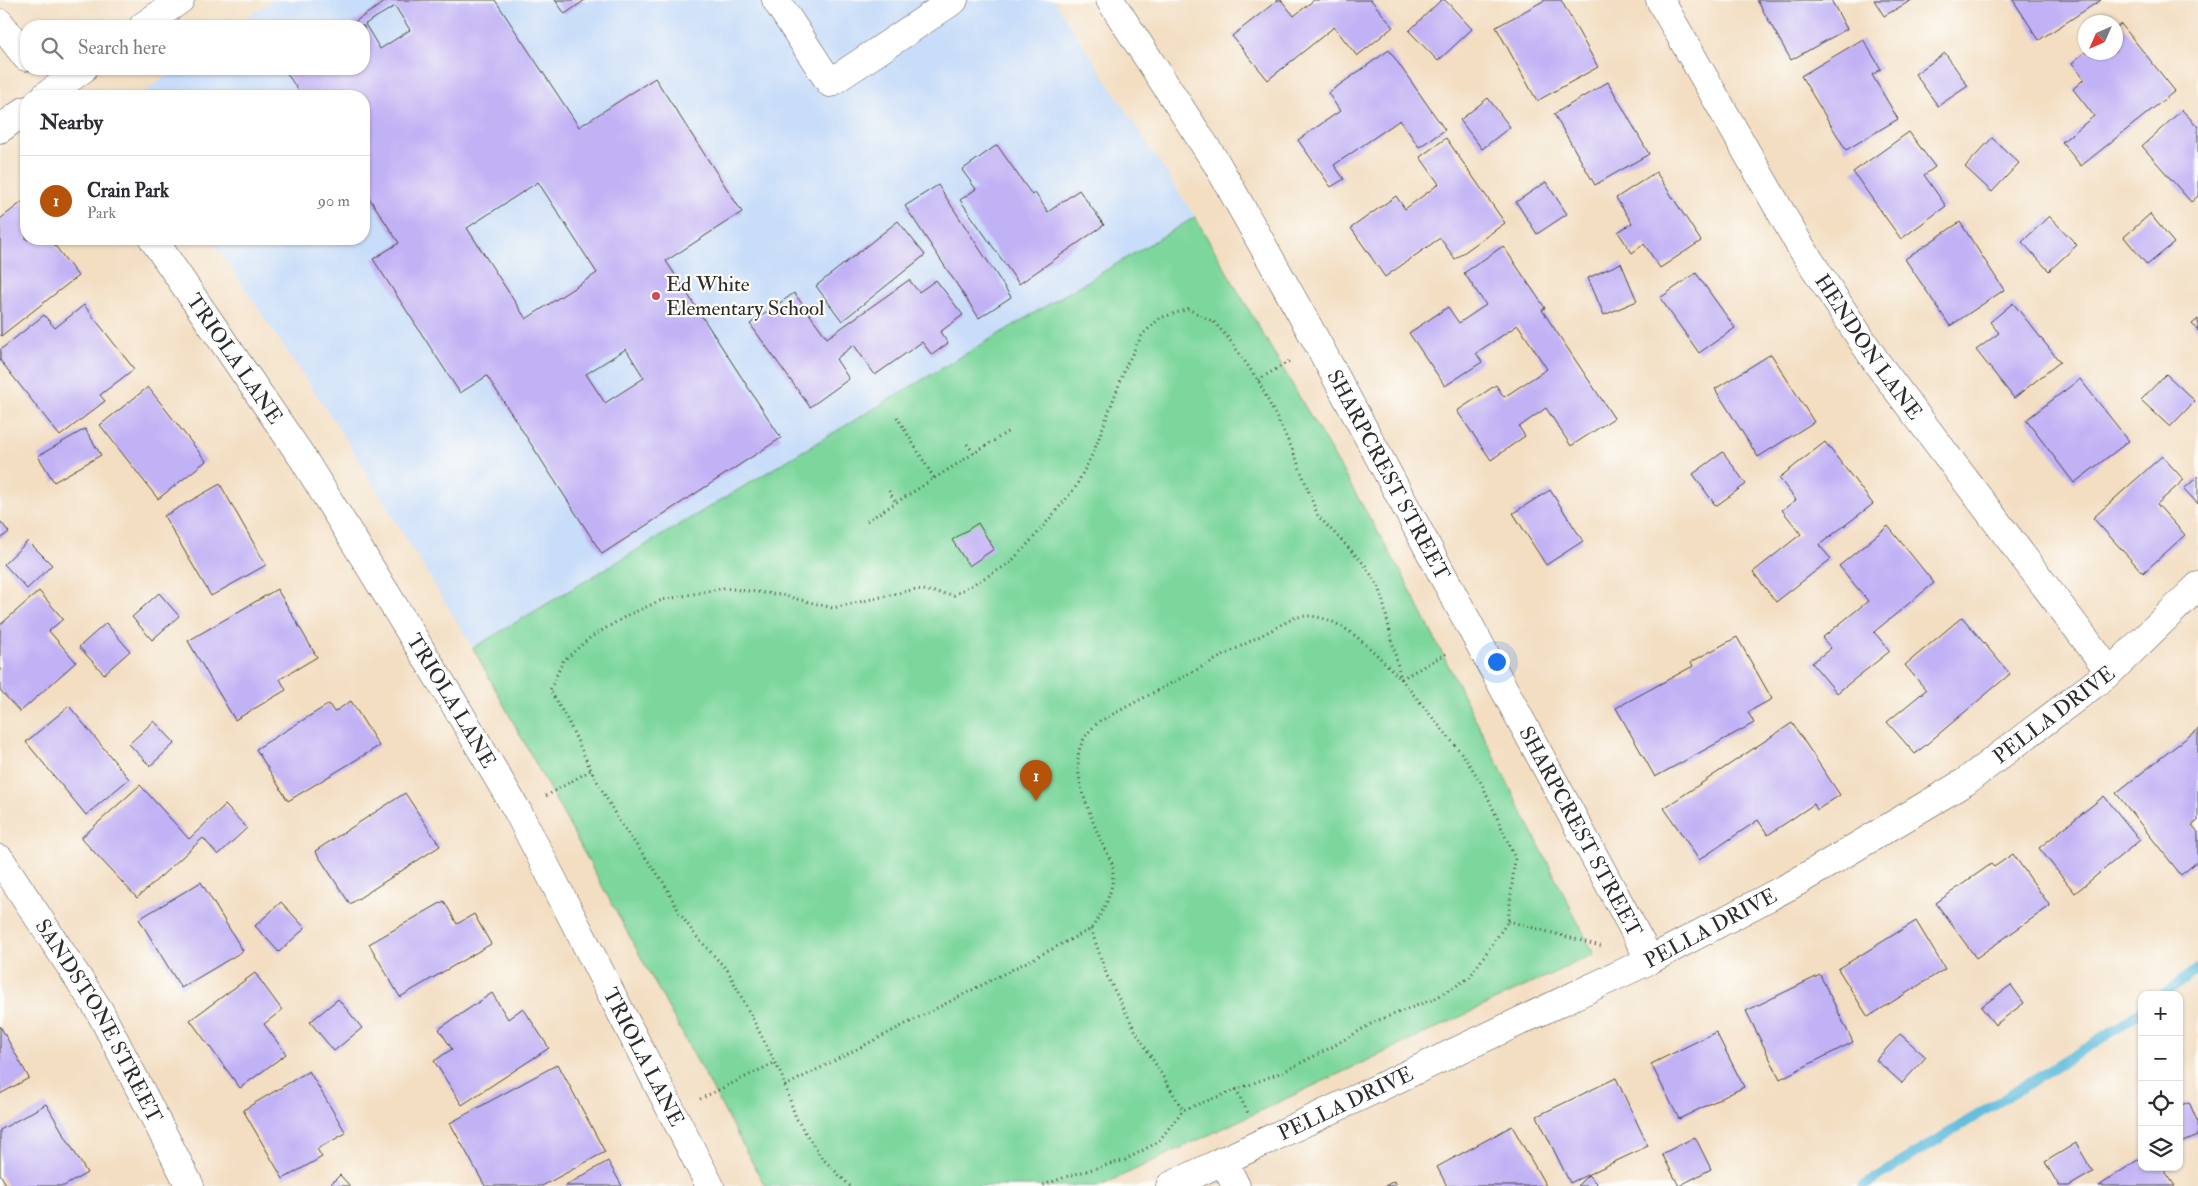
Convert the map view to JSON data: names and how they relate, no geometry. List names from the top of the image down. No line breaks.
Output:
{"streets":{"street":["HENDON LANE","TRIOLA LANE","SHARPCREST STREET","PELLA DRIVE","SANDSTONE STREET"]},"crossings":[["HENDON LANE","PELLA DRIVE"],["SHARPCREST STREET","PELLA DRIVE"]],"places":["Ed White Elementary School"],"north":"bottom left","page":{"search":"Search here","heading":"Nearby","list":[{"mark":"1","name":"Crain Park","note":"Park","value":"90 m"}],"pins":"1","map_buttons":["+","−"]}}
